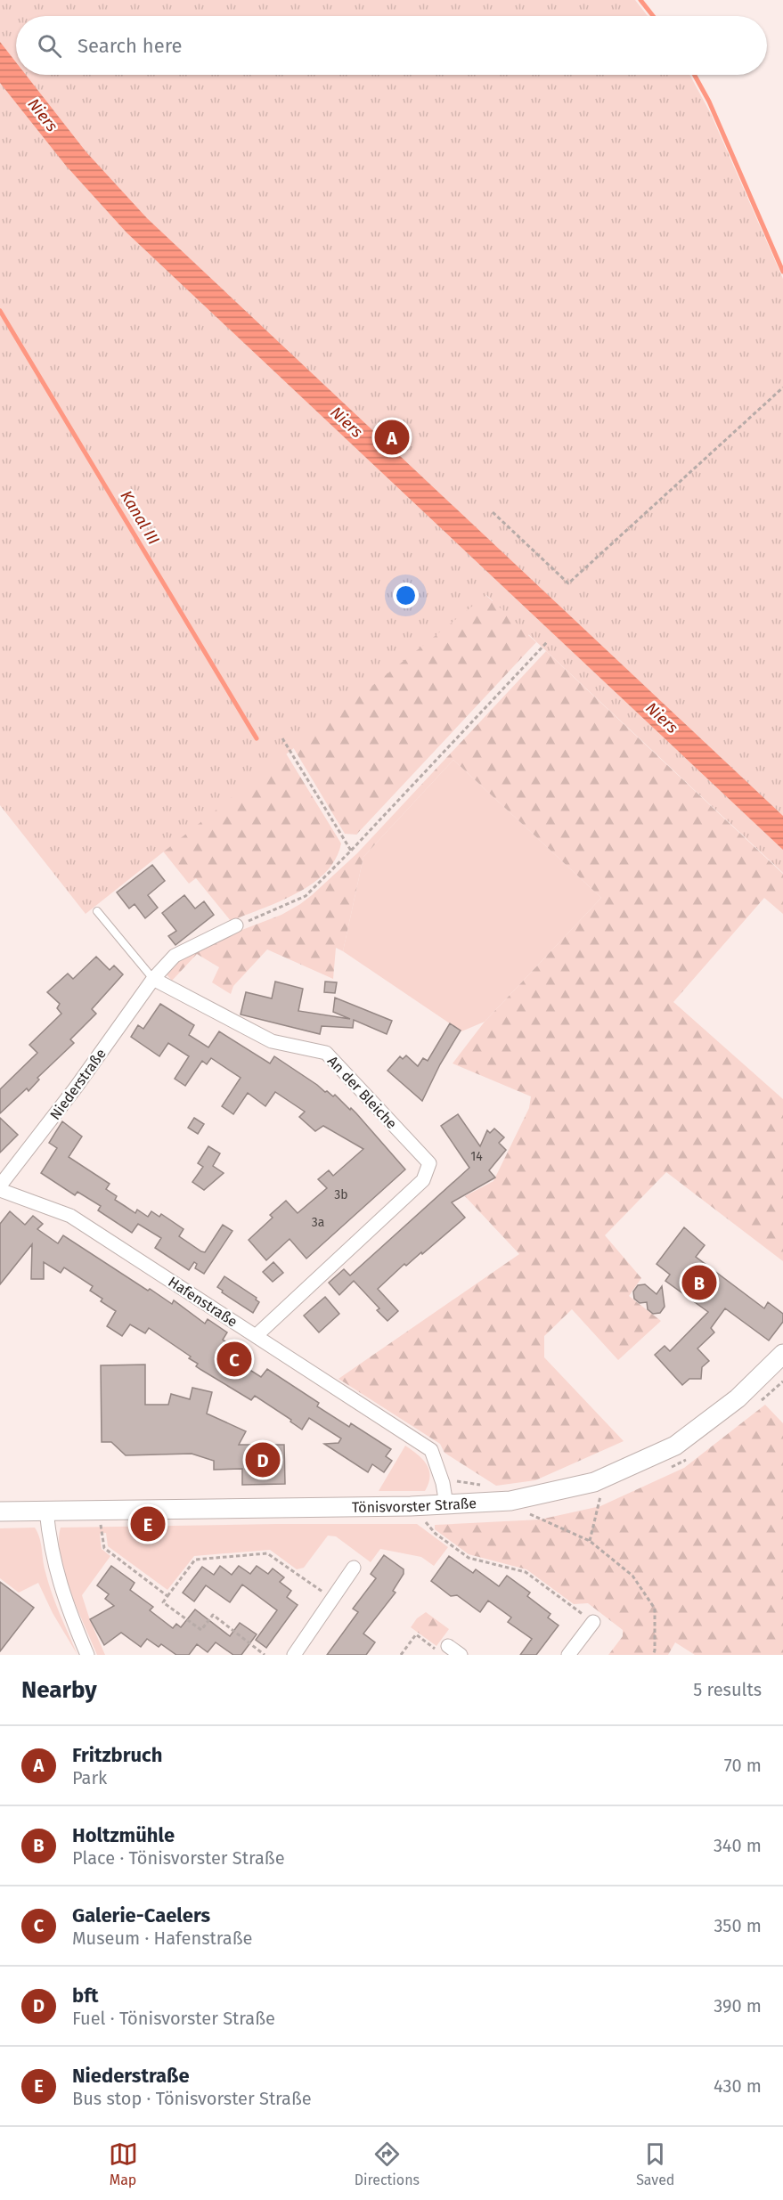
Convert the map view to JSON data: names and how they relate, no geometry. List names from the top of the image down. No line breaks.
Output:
{"streets":{"main road":["Tönisvorster Straße"],"street":["Niederstraße","An der Bleiche","Hafenstraße"]},"crossings":[["Niederstraße","An der Bleiche"],["An der Bleiche","Hafenstraße"],["Hafenstraße","Tönisvorster Straße"]],"water":["Niers","Kanal III"],"house_numbers":["14","3b","3a"],"page":{"search":"Search here","pins":["A","B","C","D","E"],"heading":["Nearby","5 results"],"list":[{"mark":"A","name":"Fritzbruch","note":"Park","value":"70 m"},{"mark":"B","name":"Holtzmühle","note":"Place · Tönisvorster Straße","value":"340 m"},{"mark":"C","name":"Galerie-Caelers","note":"Museum · Hafenstraße","value":"350 m"},{"mark":"D","name":"bft","note":"Fuel · Tönisvorster Straße","value":"390 m"},{"mark":"E","name":"Niederstraße","note":"Bus stop · Tönisvorster Straße","value":"430 m"}],"nav":["Map","Directions","Saved"]}}
